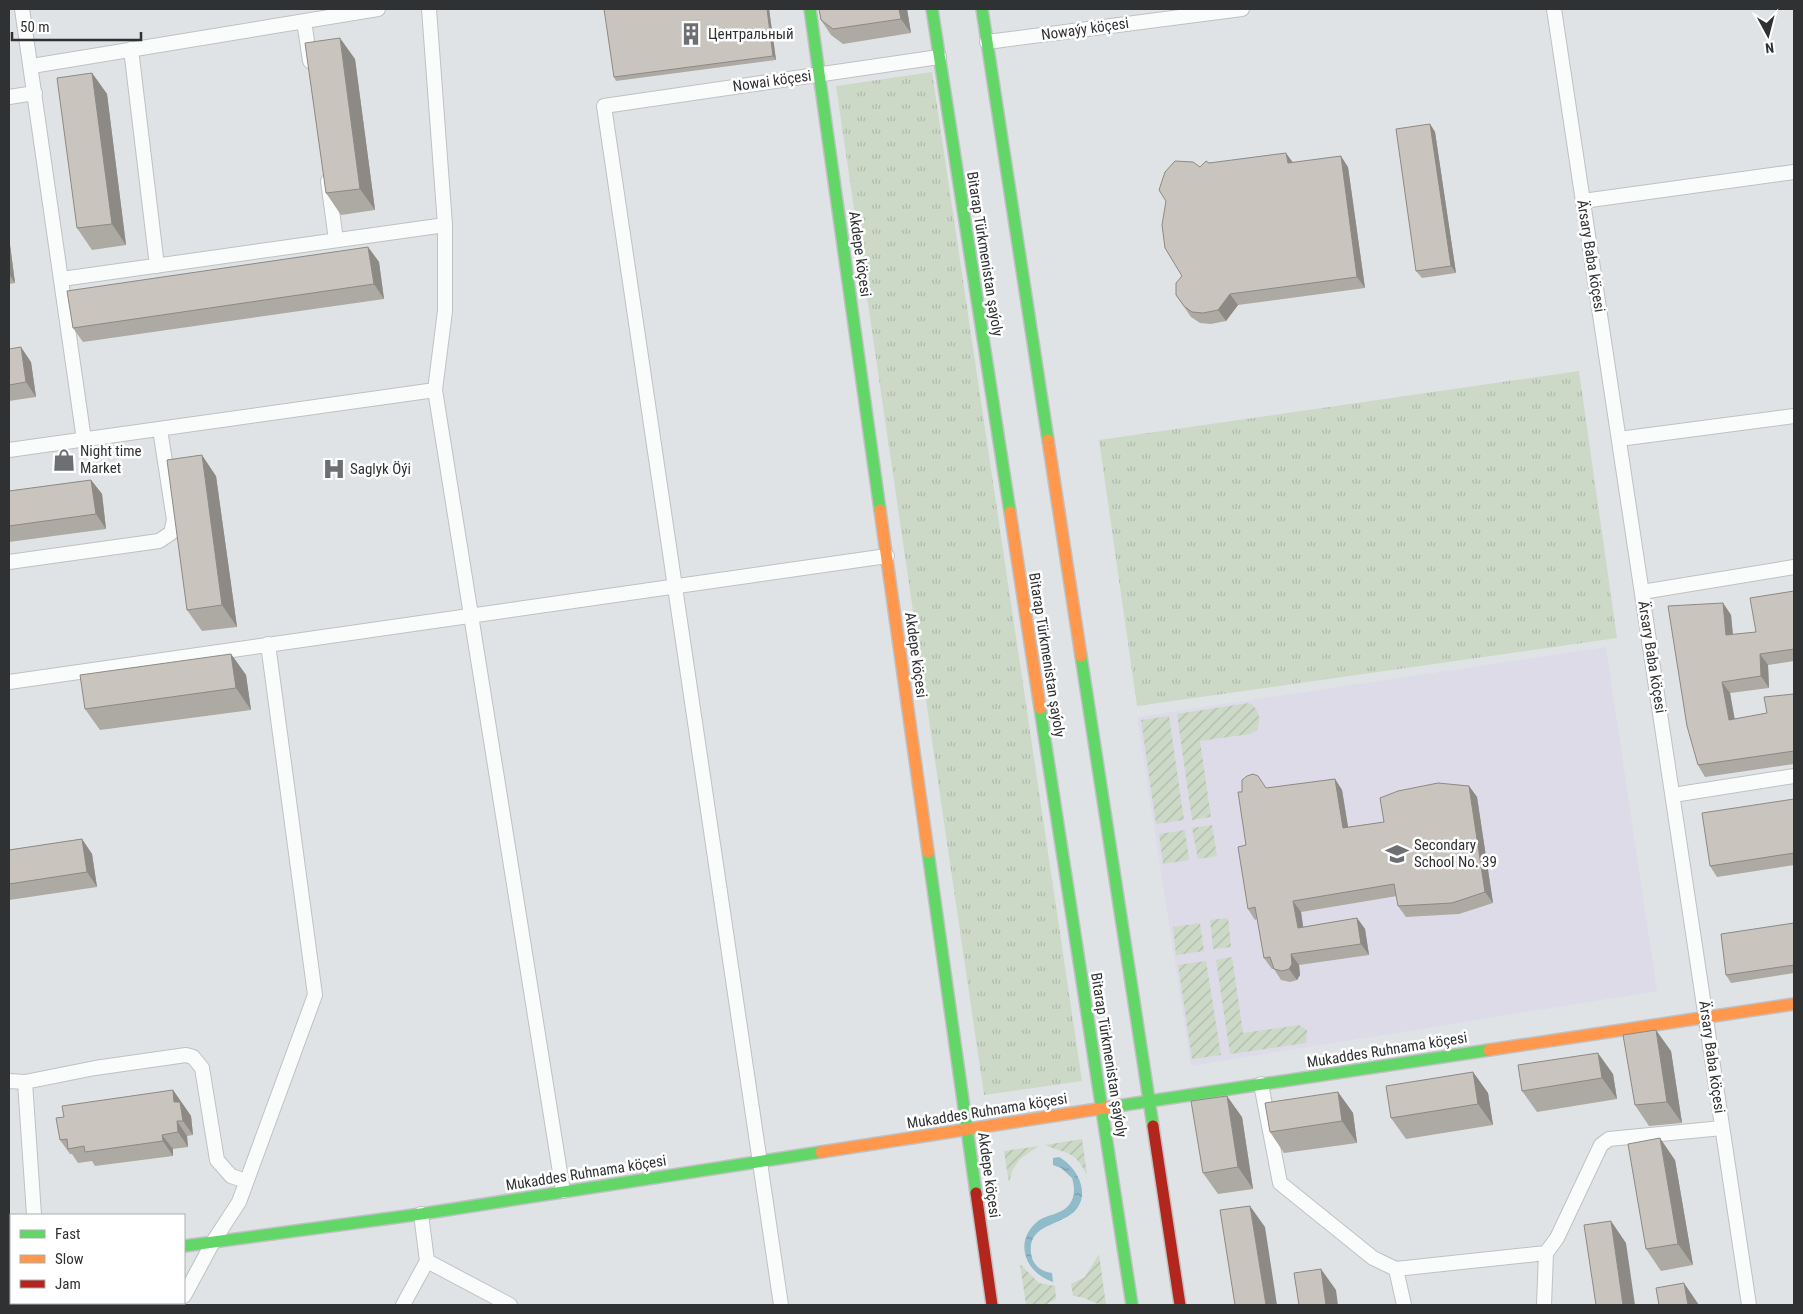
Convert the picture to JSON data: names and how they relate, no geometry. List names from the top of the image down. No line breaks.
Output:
{"streets":{"street":["Nowaýy köçesi","Nowai köçesi","Akdepe köçesi","Bitarap Türkmenistan şaýoly","Ärsary Baba köçesi","Mukaddes Ruhnama köçesi"]},"crossings":[["Nowai köçesi","Akdepe köçesi"],["Nowai köçesi","Bitarap Türkmenistan şaýoly"],["Akdepe köçesi","Mukaddes Ruhnama köçesi"],["Bitarap Türkmenistan şaýoly","Mukaddes Ruhnama köçesi"],["Ärsary Baba köçesi","Mukaddes Ruhnama köçesi"]],"places":{"building":["Центральный"],"shop":["Night time Market"],"hospital":["Saglyk Öýi"],"school or university":["Secondary School No. 39"]},"legend":["Fast","Slow","Jam"],"scale_bar":"50 m","north":"bottom"}
